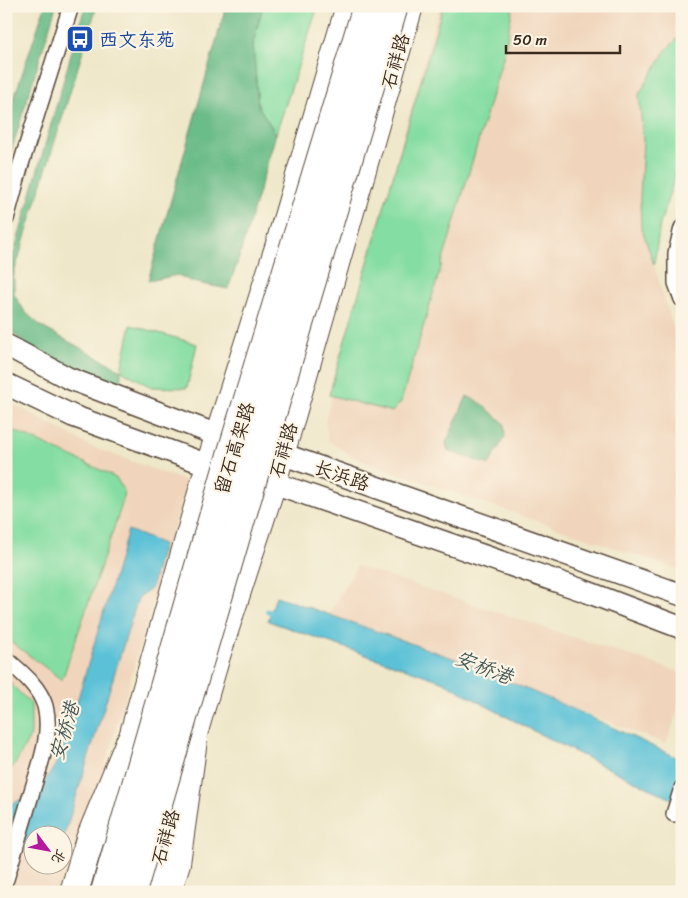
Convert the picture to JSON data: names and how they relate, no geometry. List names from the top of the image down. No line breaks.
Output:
{"streets":{"highway":["留石高架路"],"main road":["石祥路","长浜路"]},"crossings":[["石祥路","长浜路"]],"water":["安桥港"],"places":{"bus stop":["西文东苑"]},"scale_bar":"50 m","north":"bottom right"}
